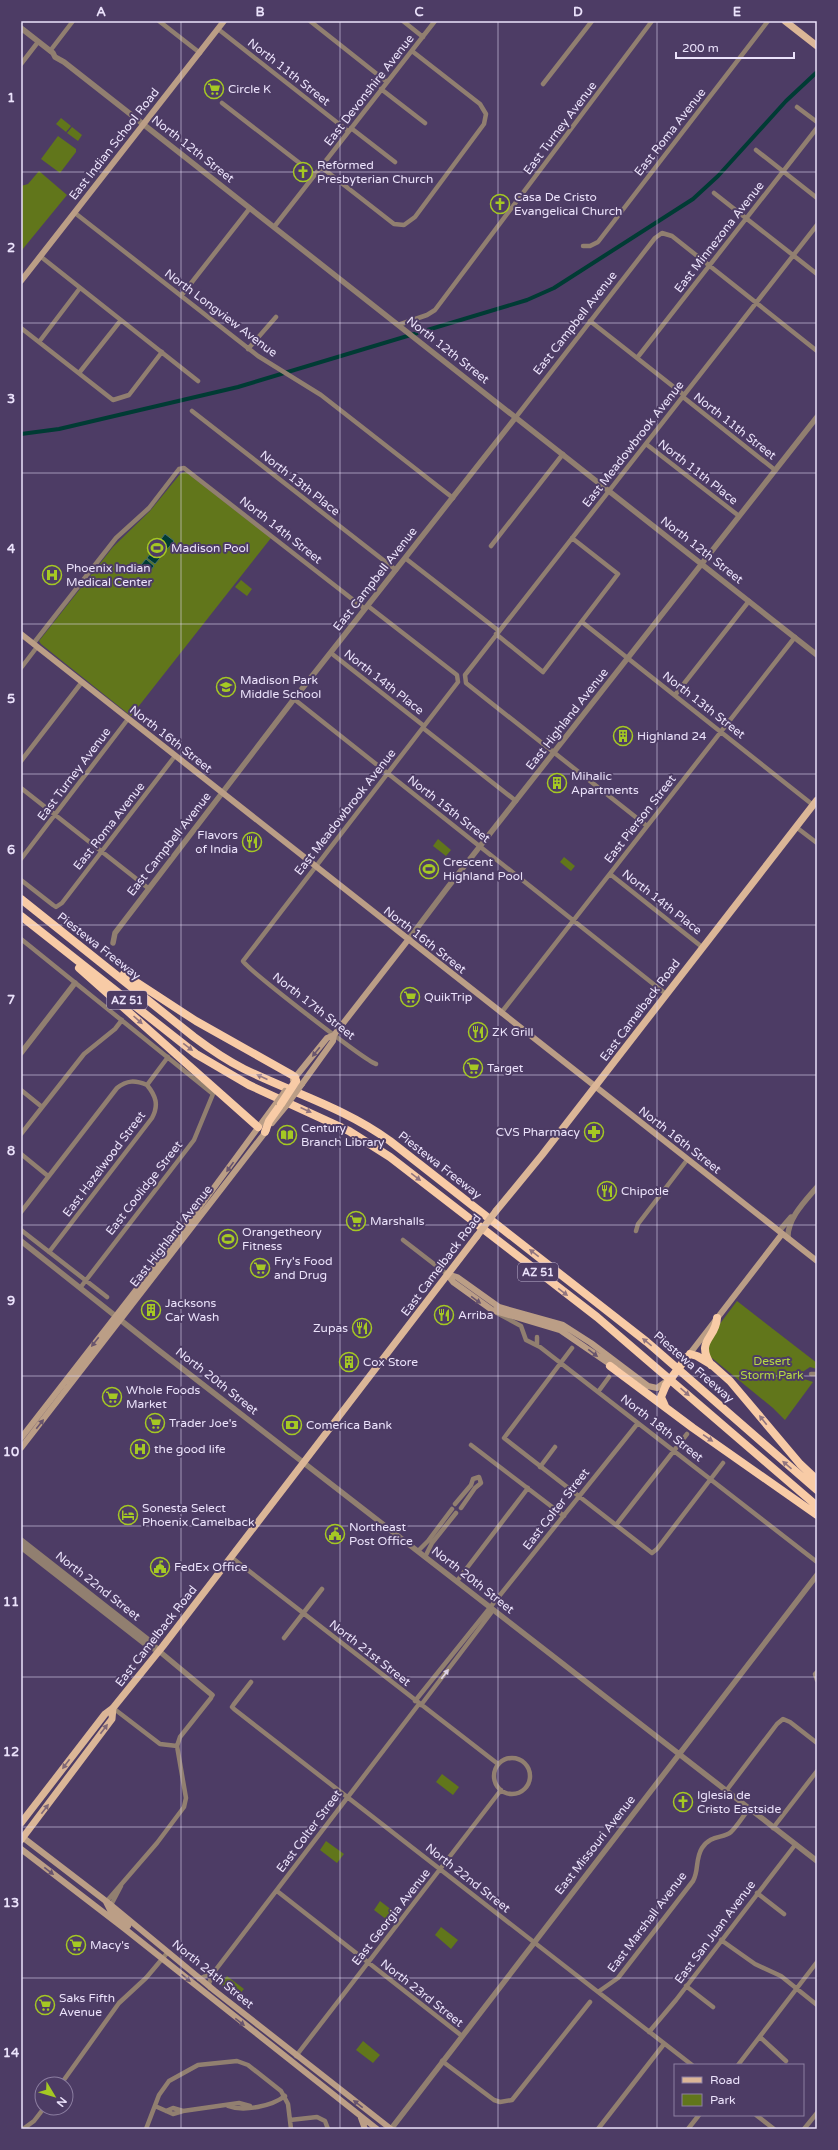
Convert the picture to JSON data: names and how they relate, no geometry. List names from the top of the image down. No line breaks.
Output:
{"streets":{"highway":["Piestewa Freeway","AZ 51"],"main road":["East Indian School Road","East Highland Avenue","North 16th Street","East Camelback Road","North 18th Street","North 24th Street"],"street":["North 11th Street","East Devonshire Avenue","East Turney Avenue","East Roma Avenue","North 12th Street","East Minnezona Avenue","North Longview Avenue","East Campbell Avenue","East Meadowbrook Avenue","North 11th Place","North 13th Place","North 14th Street","North 14th Place","North 13th Street","North 15th Street","East Pierson Street","North 17th Street","East Hazelwood Street","East Coolidge Street","North 20th Street","East Colter Street","North 22nd Street","North 21st Street","East Missouri Avenue","East Georgia Avenue","East Marshall Avenue","East San Juan Avenue","North 23rd Street"]},"crossings":[["North 11th Street","East Devonshire Avenue"],["North 11th Street","East Indian School Road"],["North 11th Street","East Minnezona Avenue"],["North 11th Street","East Campbell Avenue"],["North 11th Street","East Meadowbrook Avenue"],["North 11th Street","East Highland Avenue"],["East Devonshire Avenue","North 12th Street"],["East Turney Avenue","North 12th Street"],["East Turney Avenue","North 16th Street"],["East Roma Avenue","North 16th Street"],["East Indian School Road","North 12th Street"],["East Indian School Road","North Longview Avenue"],["North 12th Street","East Campbell Avenue"],["North 12th Street","East Meadowbrook Avenue"],["North 12th Street","East Highland Avenue"],["North 12th Street","East Pierson Street"],["East Minnezona Avenue","East Campbell Avenue"],["North Longview Avenue","East Campbell Avenue"],["East Campbell Avenue","North 13th Place"],["East Campbell Avenue","North 14th Street"],["East Campbell Avenue","North 14th Place"],["East Campbell Avenue","North 16th Street"],["East Campbell Avenue","North 15th Street"],["East Meadowbrook Avenue","North 11th Place"],["East Meadowbrook Avenue","North 14th Street"],["East Meadowbrook Avenue","North 14th Place"],["East Meadowbrook Avenue","East Highland Avenue"],["East Meadowbrook Avenue","North 16th Street"],["East Meadowbrook Avenue","North 15th Street"],["East Meadowbrook Avenue","North 17th Street"],["North 11th Place","East Highland Avenue"],["North 14th Street","North 16th Street"],["North 14th Place","East Highland Avenue"],["North 14th Place","East Pierson Street"],["North 14th Place","East Camelback Road"],["North 13th Street","East Highland Avenue"],["North 13th Street","East Pierson Street"],["North 13th Street","East Camelback Road"],["East Highland Avenue","North 16th Street"],["East Highland Avenue","North 15th Street"],["East Highland Avenue","North 17th Street"],["East Highland Avenue","North 20th Street"],["North 16th Street","East Pierson Street"],["North 16th Street","East Camelback Road"],["North 15th Street","East Pierson Street"],["North 15th Street","East Camelback Road"],["East Camelback Road","North 20th Street"],["East Camelback Road","North 18th Street"],["East Camelback Road","North 22nd Street"],["East Camelback Road","North 21st Street"],["East Camelback Road","North 24th Street"],["East Coolidge Street","North 20th Street"],["North 20th Street","East Colter Street"],["North 20th Street","East Missouri Avenue"],["North 20th Street","East Marshall Avenue"],["North 20th Street","East San Juan Avenue"],["North 18th Street","East Colter Street"],["East Colter Street","North 22nd Street"],["East Colter Street","North 21st Street"],["East Colter Street","North 24th Street"],["East Colter Street","North 23rd Street"],["North 22nd Street","East Missouri Avenue"],["North 22nd Street","East Georgia Avenue"],["North 22nd Street","East Marshall Avenue"],["North 22nd Street","East San Juan Avenue"],["North 21st Street","East Georgia Avenue"],["East Missouri Avenue","North 24th Street"],["East Missouri Avenue","North 23rd Street"],["East Georgia Avenue","North 24th Street"],["East Georgia Avenue","North 23rd Street"]],"parks":["Desert Storm Park"],"places":{"supermarket":["Circle K","QuikTrip","Target","Marshalls","Fry's Food and Drug","Whole Foods Market","Trader Joe's","Macy's","Saks Fifth Avenue"],"church":["Reformed Presbyterian Church","Casa De Cristo Evangelical Church","Iglesia de Cristo Eastside"],"sports":["Madison Pool","Crescent Highland Pool","Orangetheory Fitness"],"hospital":["Phoenix Indian Medical Center","the good life"],"school or university":["Madison Park Middle School"],"building":["Highland 24","Mihalic Apartments","Jacksons Car Wash","Cox Store"],"restaurant":["Flavors of India","ZK Grill","Chipotle","Arriba","Zupas"],"pharmacy":["CVS Pharmacy"],"library":["Century Branch Library"],"bank":["Comerica Bank"],"hotel":["Sonesta Select Phoenix Camelback"],"public building":["Northeast Post Office","FedEx Office"]},"legend":["Road","Park"],"scale_bar":"200 m","north":"bottom right","grid":{"columns":["A","B","C","D","E"],"rows":["1","2","3","4","5","6","7","8","9","10","11","12","13","14"]}}
